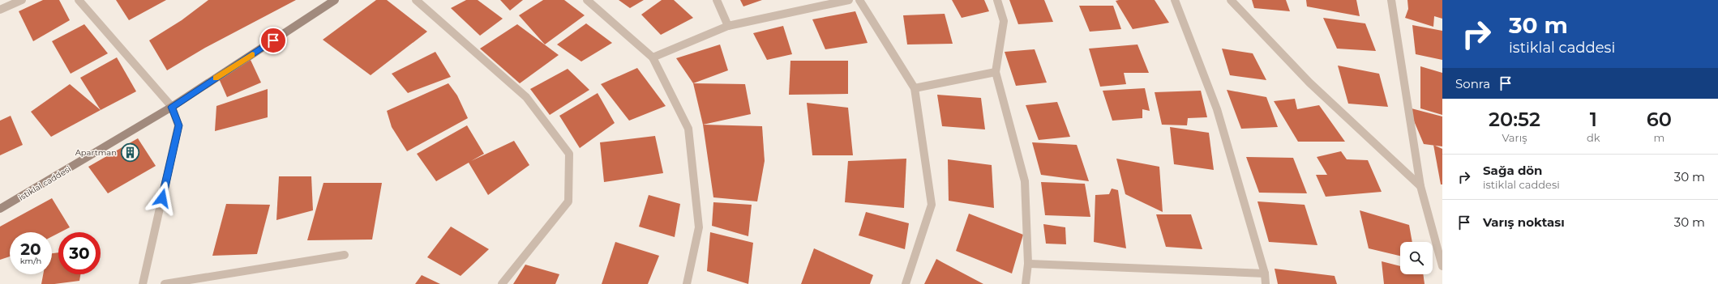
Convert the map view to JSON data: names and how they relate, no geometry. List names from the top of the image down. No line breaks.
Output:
{"streets":{"main road":["istiklal caddesi"]},"places":{"building":["Apartman"]},"page":{"turn":["30 m","istiklal caddesi"],"then":"Sonra","eta":["20:52","Varış","1","dk","60","m"],"list":[{"name":"Sağa dön","note":"istiklal caddesi","value":"30 m"},{"name":"Varış noktası","value":"30 m"}],"speed":"20 km/h","limit":"30"}}
